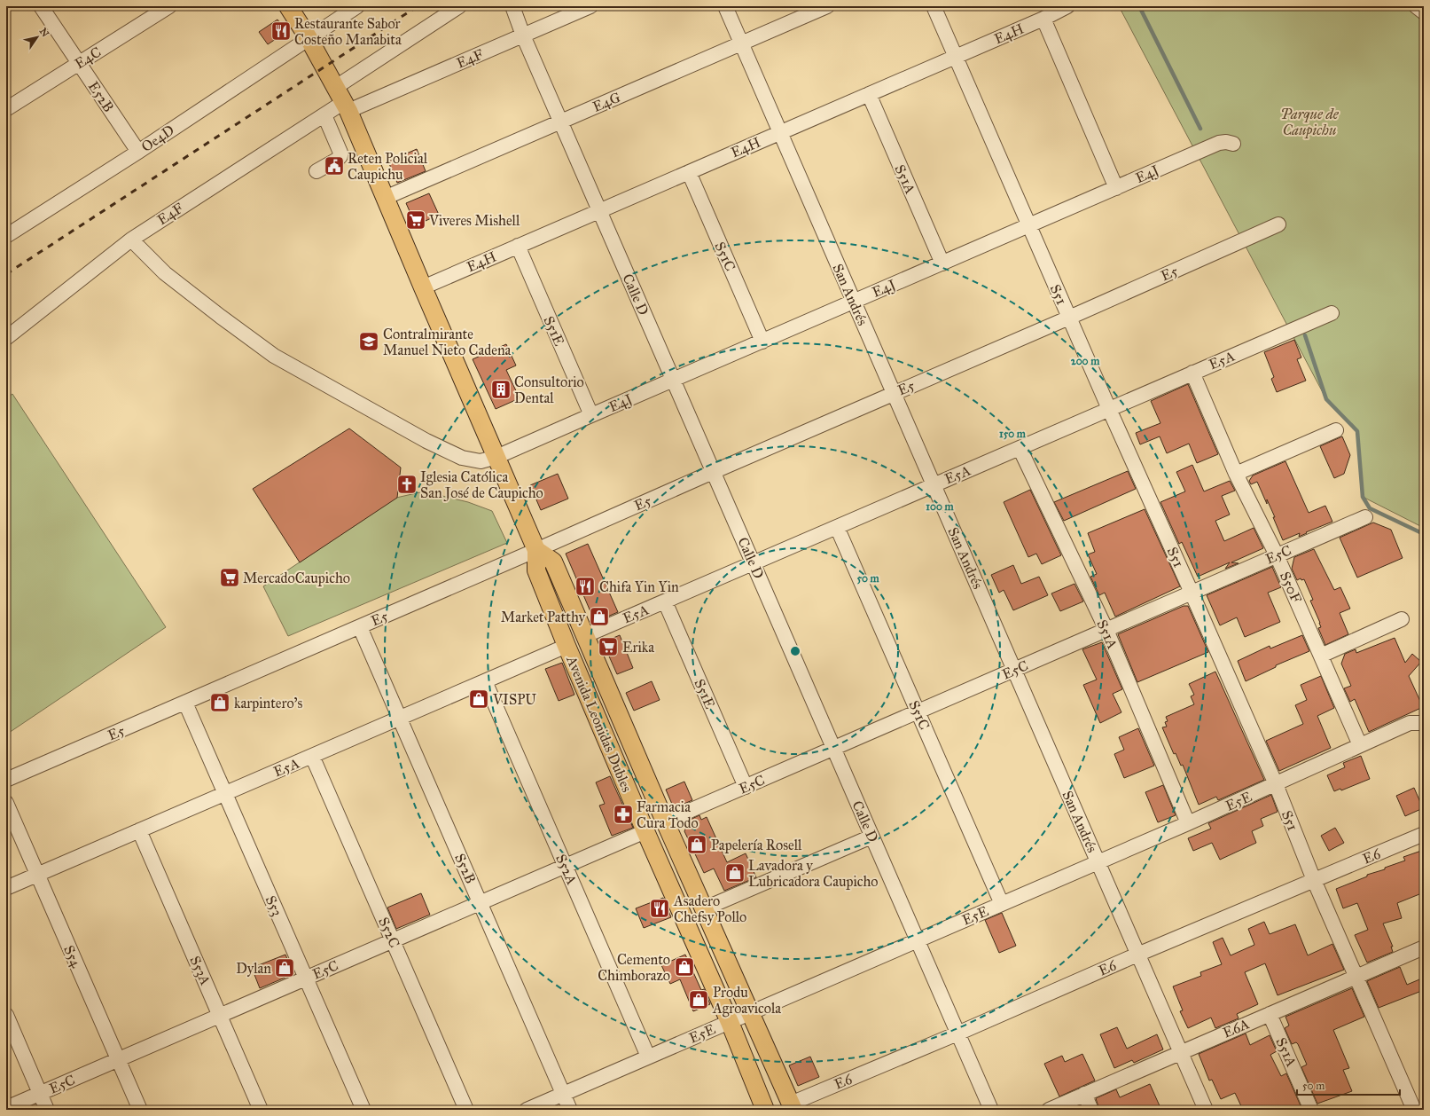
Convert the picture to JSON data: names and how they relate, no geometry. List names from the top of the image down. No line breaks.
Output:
{"streets":{"main road":["Avenida Leonidas Dubles"],"street":["E4H","E4C","E4F","E52B","E4G","Oe4D","E4J","S51A","S51C","E5","Calle D","San Andrés","S51","S51E","E5A","E5C","S50F","E5E","E6","S52B","S52A","S53","S52C","S54","S53A","E6A"]},"crossings":[["E4H","S51A"],["E4H","S51C"],["E4H","Calle D"],["E4H","San Andrés"],["E4H","S51"],["E4H","S51E"],["E4H","Avenida Leonidas Dubles"],["E4C","E52B"],["E4F","E4J"],["E4F","Calle D"],["E4F","Avenida Leonidas Dubles"],["E52B","Oe4D"],["E4G","Calle D"],["E4G","San Andrés"],["E4G","Avenida Leonidas Dubles"],["Oe4D","Avenida Leonidas Dubles"],["E4J","S51A"],["E4J","S51C"],["E4J","Calle D"],["E4J","San Andrés"],["E4J","S51"],["E4J","S51E"],["E4J","Avenida Leonidas Dubles"],["S51A","E5A"],["S51A","E5C"],["S51A","E5E"],["S51A","E6A"],["S51C","E5A"],["S51C","E5C"],["S51C","E5E"],["E5","Calle D"],["E5","San Andrés"],["E5","S51"],["E5","Avenida Leonidas Dubles"],["E5","S52B"],["E5","S53"],["Calle D","E5A"],["Calle D","E5C"],["Calle D","E5E"],["Calle D","E6"],["San Andrés","E5A"],["San Andrés","E5C"],["San Andrés","E5E"],["San Andrés","E6"],["San Andrés","E6A"],["S51","E5A"],["S51","E5C"],["S51","E5E"],["S51","E6"],["S51","E6A"],["S51E","E5A"],["S51E","E5C"],["E5A","S50F"],["E5A","Avenida Leonidas Dubles"],["E5A","S52B"],["E5A","S52A"],["E5A","S53"],["E5A","S52C"],["E5A","S54"],["E5A","S53A"],["E5C","S50F"],["E5C","Avenida Leonidas Dubles"],["E5C","S52B"],["E5C","S52A"],["E5C","S53"],["E5C","S52C"],["E5C","S54"],["E5C","S53A"],["S50F","E5E"],["Avenida Leonidas Dubles","E5E"],["Avenida Leonidas Dubles","E6"],["E5E","S52B"],["E5E","S52A"]],"parks":["Parque de Caupichu"],"places":{"restaurant":["Restaurante Sabor Costeño Manabita","Chifa Yin Yin","Asadero Chefsy Pollo"],"public building":["Reten Policial Caupichu"],"supermarket":["Viveres Mishell","MercadoCaupicho","Erika"],"school or university":["Contralmirante Manuel Nieto Cadena"],"building":["Consultorio Dental"],"church":["Iglesia Católica San José de Caupicho"],"shop":["Market Patthy","VISPU","karpintero's","Papelería Rosell","Lavadora y Lubricadora Caupicho","Cemento Chimborazo","Dylan","Produ Agroavicola"],"pharmacy":["Farmacia Cura Todo"]},"scale_bar":"50 m","north":"top right","rings":["200 m","150 m","100 m","50 m"]}
